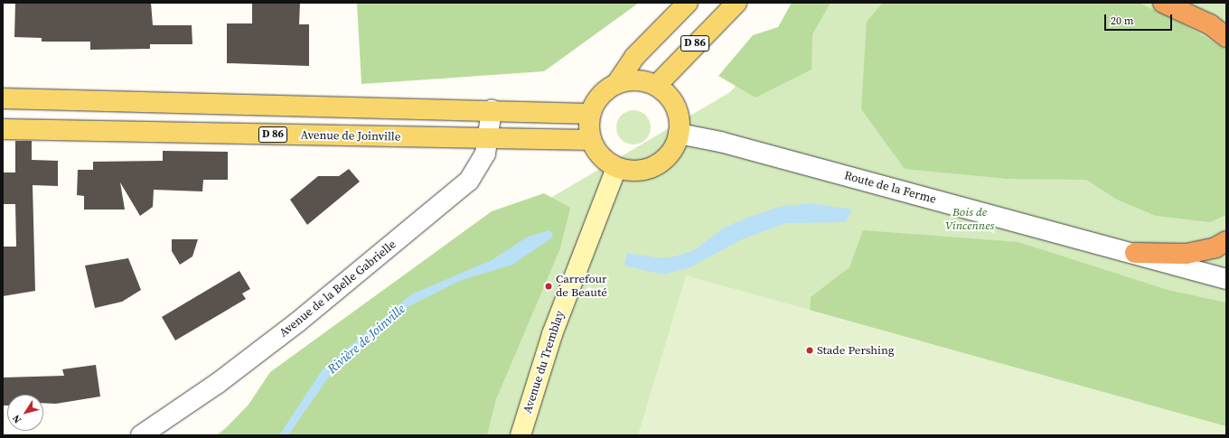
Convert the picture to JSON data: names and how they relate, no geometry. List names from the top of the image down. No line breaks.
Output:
{"streets":{"main road":["D 86","Avenue de Joinville","Avenue du Tremblay"],"street":["Route de la Ferme","Avenue de la Belle Gabrielle"]},"crossings":[["D 86","Avenue de Joinville"],["D 86","Route de la Ferme"],["D 86","Avenue du Tremblay"],["Avenue de Joinville","Route de la Ferme"],["Avenue de Joinville","Avenue de la Belle Gabrielle"],["Avenue de Joinville","Avenue du Tremblay"],["Route de la Ferme","Avenue du Tremblay"]],"water":["Rivière de Joinville"],"parks":["Bois de Vincennes"],"places":["Carrefour de Beauté","Stade Pershing"],"scale_bar":"20 m","north":"bottom left"}
